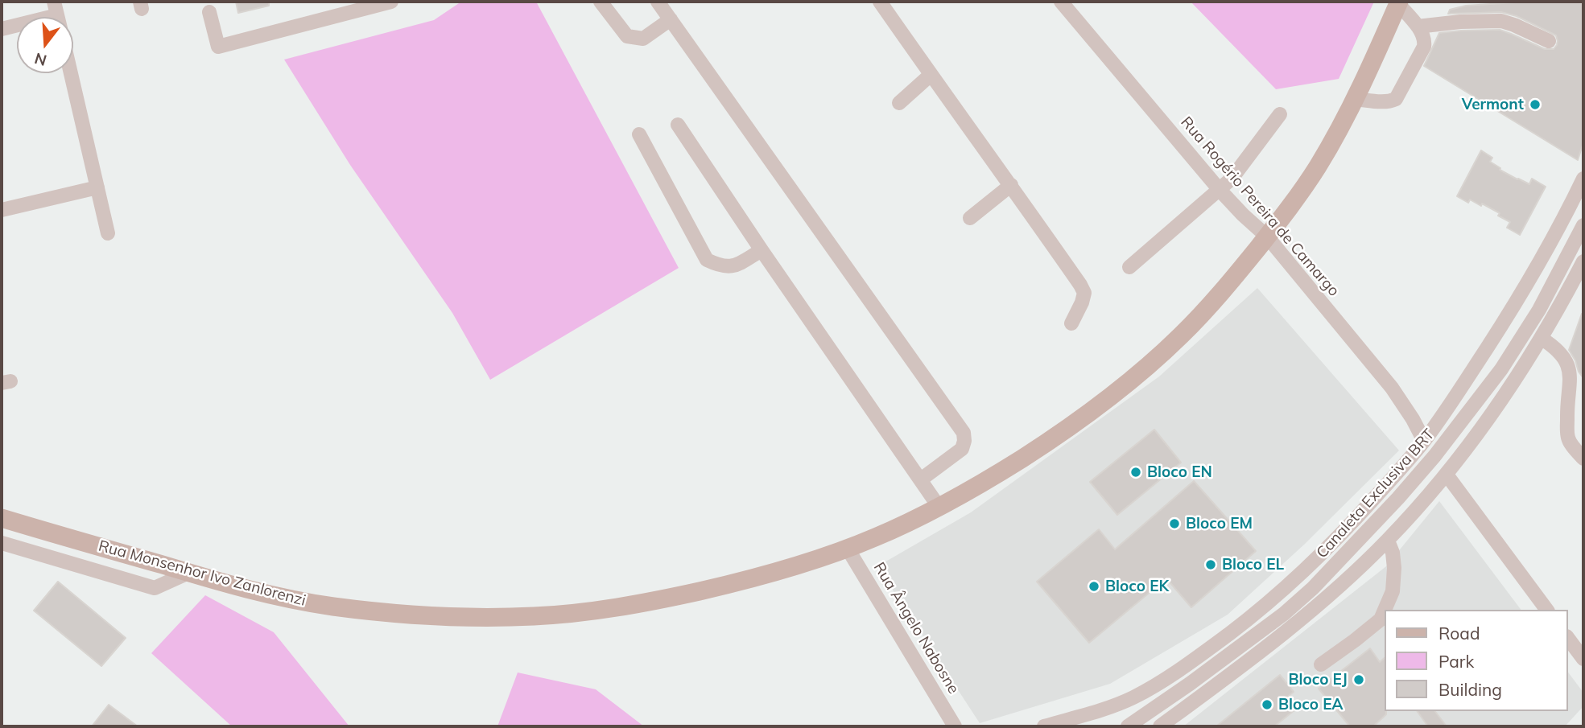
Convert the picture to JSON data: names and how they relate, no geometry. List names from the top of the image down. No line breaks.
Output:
{"streets":{"main road":["Rua Monsenhor Ivo Zanlorenzi"],"street":["Rua Rogério Pereira de Camargo","Canaleta Exclusiva BRT","Rua Ângelo Nabosne"]},"crossings":[["Rua Rogério Pereira de Camargo","Rua Monsenhor Ivo Zanlorenzi"],["Rua Monsenhor Ivo Zanlorenzi","Rua Ângelo Nabosne"]],"places":["Vermont","Bloco EN","Bloco EM","Bloco EL","Bloco EK","Bloco EJ","Bloco EA"],"legend":["Road","Park","Building"],"north":"bottom"}
